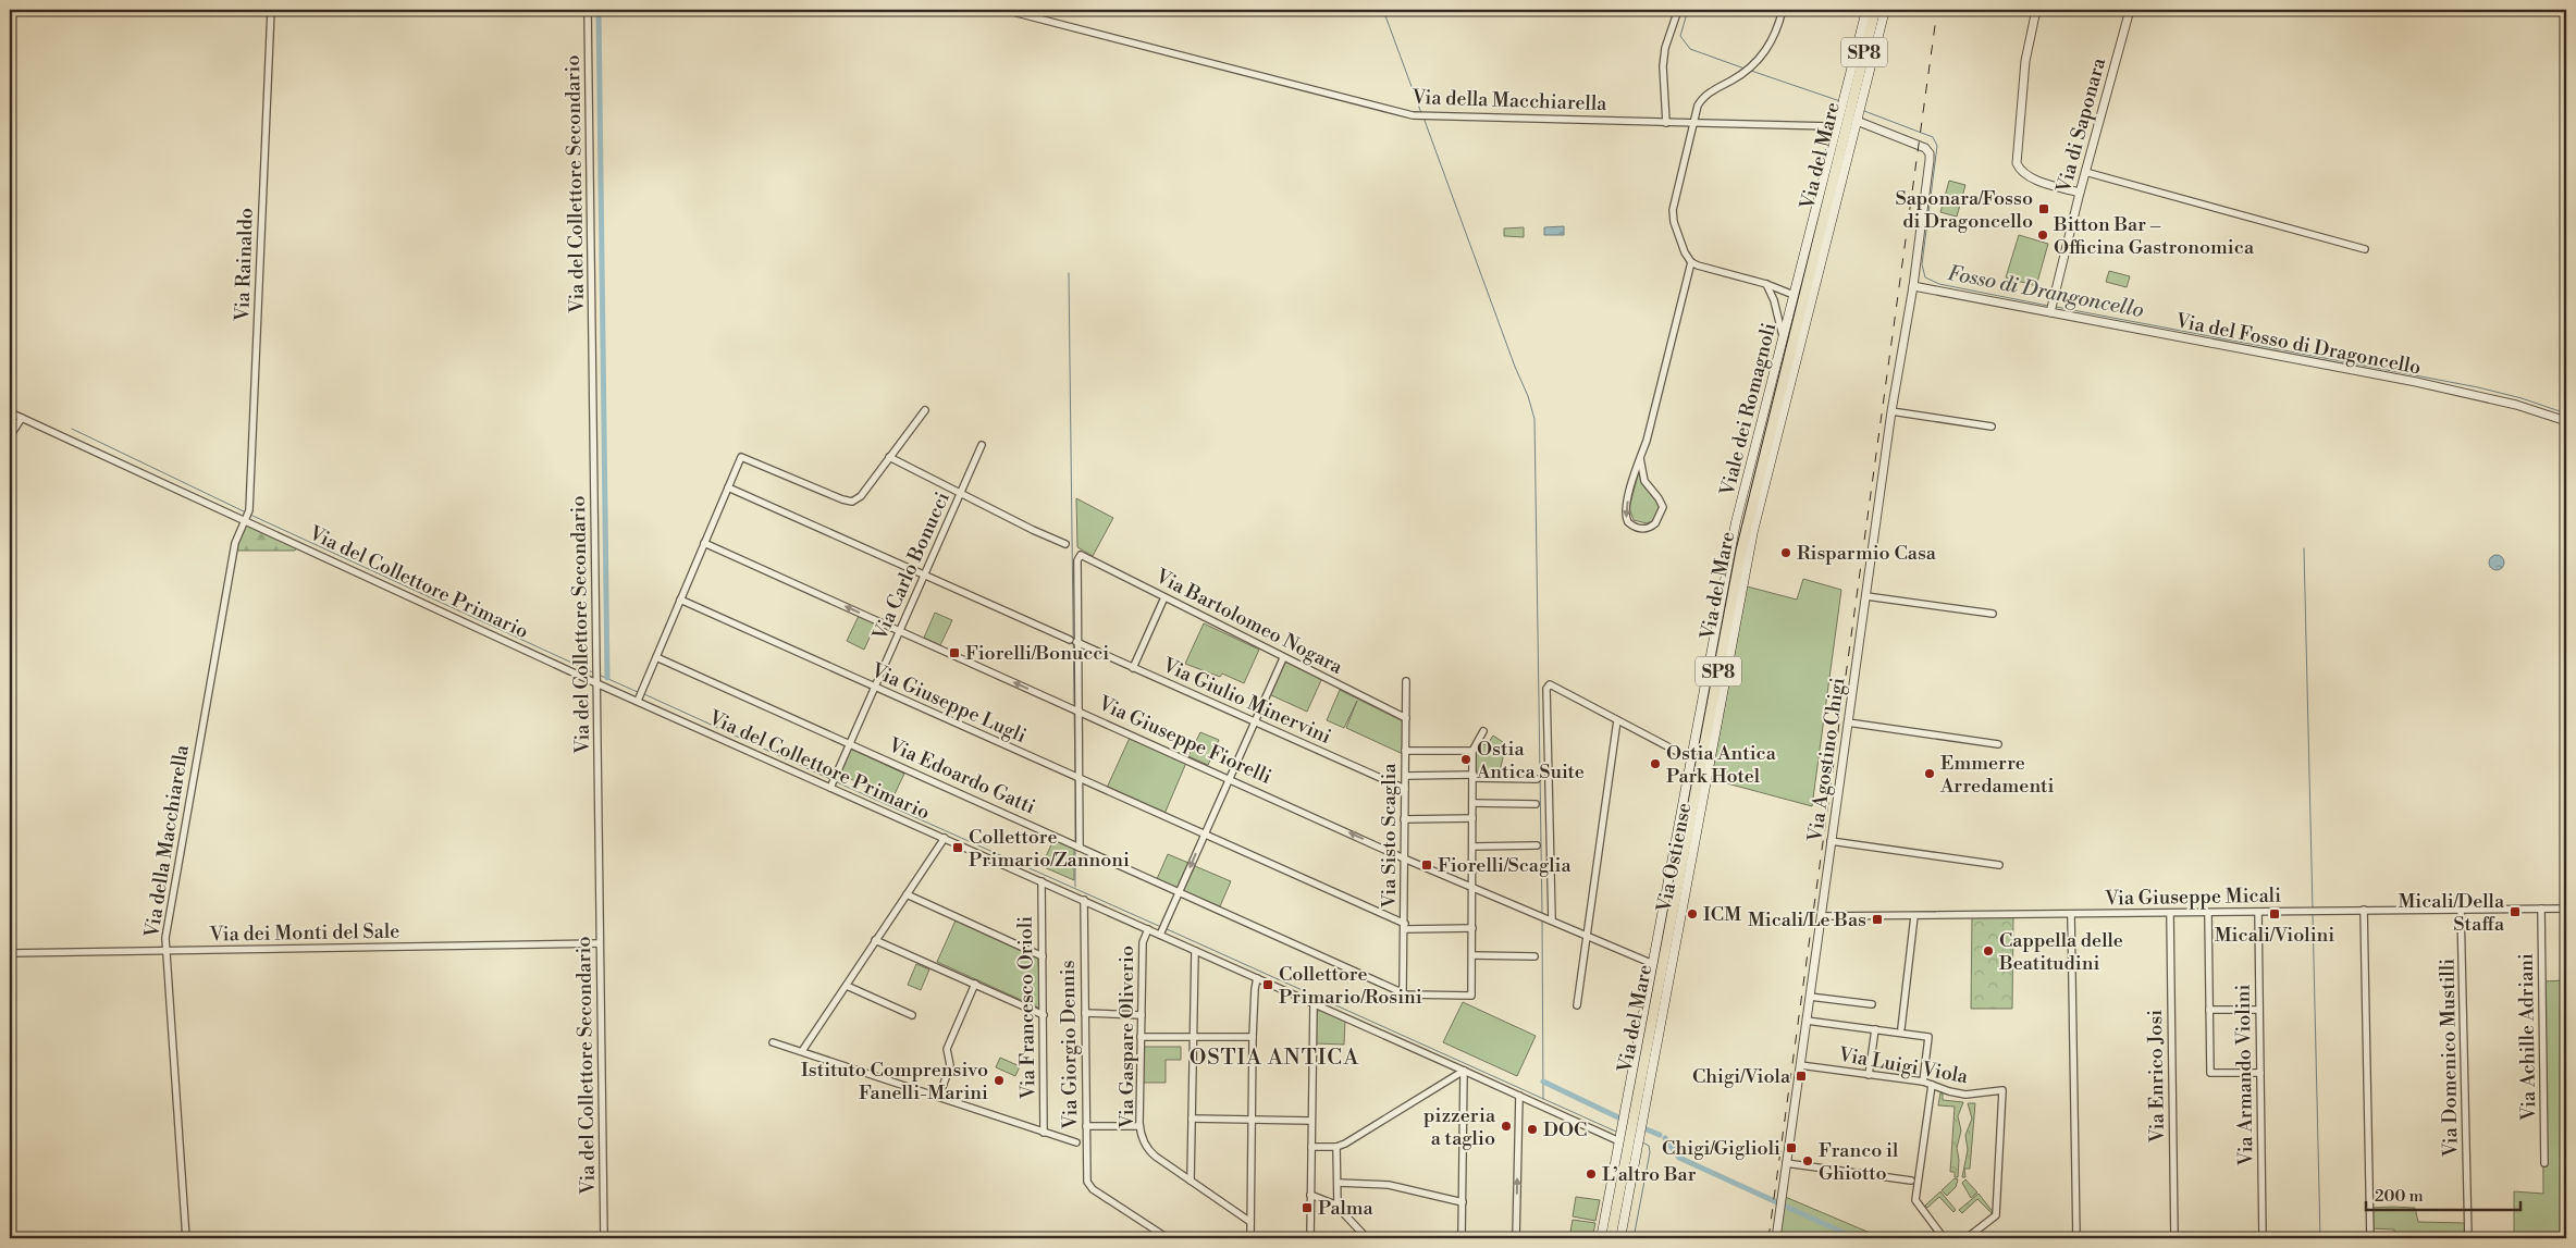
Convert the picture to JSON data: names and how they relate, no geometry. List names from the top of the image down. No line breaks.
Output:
{"streets":{"main road":["SP8","Via del Mare","Viale dei Romagnoli","Via Ostiense"],"street":["Via della Macchiarella","Via di Saponara","Via del Collettore Secondario","Via Rainaldo","Via del Fosso di Dragoncello","Via Carlo Bonucci","Via del Collettore Primario","Via Bartolomeo Nogara","Via Giulio Minervini","Via Giuseppe Lugli","Via Giuseppe Fiorelli","Via Agostino Chigi","Via Edoardo Gatti","Via Sisto Scaglia","Via Giuseppe Micali","Via dei Monti del Sale","Via Francesco Orioli","Via Gaspare Oliverio","Via Achille Adriani","Via Giorgio Dennis","Via Domenico Mustilli","Via Luigi Viola","Via Armando Violini","Via Enrico Josi"]},"crossings":[["Via della Macchiarella","Via Rainaldo"],["Via della Macchiarella","Via del Collettore Primario"],["Via della Macchiarella","Via dei Monti del Sale"],["Via di Saponara","Via del Fosso di Dragoncello"],["Via del Mare","Viale dei Romagnoli"],["Via del Mare","Via Ostiense"],["Via del Collettore Secondario","Via del Collettore Primario"],["Via del Collettore Secondario","Via dei Monti del Sale"],["Via Rainaldo","Via del Collettore Primario"],["Via del Fosso di Dragoncello","Via Agostino Chigi"],["Viale dei Romagnoli","Via del Collettore Primario"],["Viale dei Romagnoli","Via Giuseppe Fiorelli"],["Via Carlo Bonucci","Via del Collettore Primario"],["Via Carlo Bonucci","Via Giulio Minervini"],["Via Carlo Bonucci","Via Giuseppe Lugli"],["Via Carlo Bonucci","Via Giuseppe Fiorelli"],["Via Carlo Bonucci","Via Edoardo Gatti"],["Via del Collettore Primario","Via Francesco Orioli"],["Via del Collettore Primario","Via Gaspare Oliverio"],["Via del Collettore Primario","Via Giorgio Dennis"],["Via Bartolomeo Nogara","Via Giulio Minervini"],["Via Bartolomeo Nogara","Via Sisto Scaglia"],["Via Giulio Minervini","Via Sisto Scaglia"],["Via Giuseppe Lugli","Via Sisto Scaglia"],["Via Giuseppe Fiorelli","Via Sisto Scaglia"],["Via Agostino Chigi","Via Giuseppe Micali"],["Via Agostino Chigi","Via Luigi Viola"],["Via Edoardo Gatti","Via Sisto Scaglia"],["Via Giuseppe Micali","Via Achille Adriani"],["Via Giuseppe Micali","Via Domenico Mustilli"],["Via Giuseppe Micali","Via Armando Violini"],["Via Giuseppe Micali","Via Enrico Josi"]],"one_way":["Via Giuseppe Fiorelli"],"districts":["OSTIA ANTICA"],"water":["Fosso di Drangoncello"],"places":{"transit":["Saponara/Fosso di Dragoncello","Fiorelli/Bonucci","Collettore Primario/Zannoni","Fiorelli/Scaglia","Micali/Della Staffa","Micali/Violini","Micali/Le Bas","Collettore Primario/Rosini","Chigi/Viola","Chigi/Giglioli","Palma"],"other":["Bitton Bar – Officina Gastronomica","Risparmio Casa","Ostia Antica Suite","Ostia Antica Park Hotel","Emmerre Arredamenti","ICM","Cappella delle Beatitudini","Istituto Comprensivo Fanelli-Marini","pizzeria a taglio","DOC","Franco il Ghiotto","L’altro Bar"]},"scale_bar":"200 m"}
